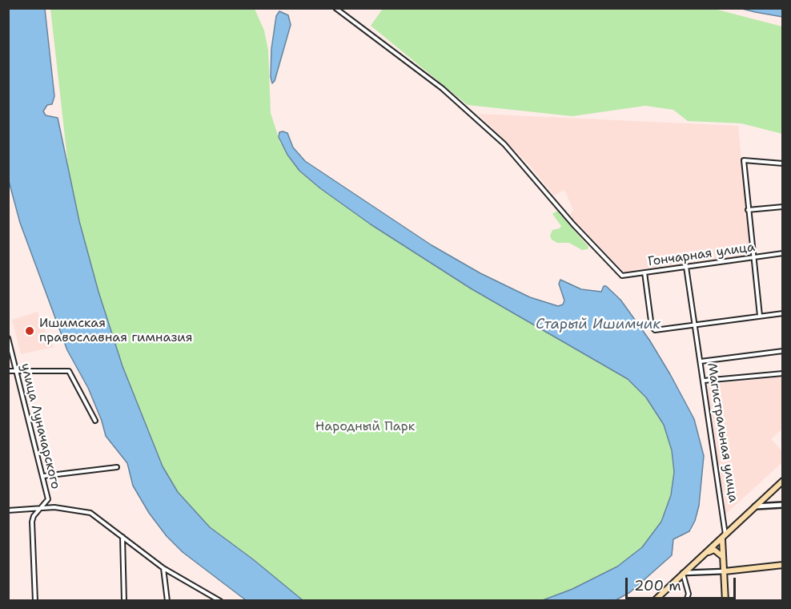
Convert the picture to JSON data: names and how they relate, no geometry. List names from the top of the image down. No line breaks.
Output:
{"streets":{"main road":["Магистральная улица"],"street":["Гончарная улица","улица Луначарского"]},"crossings":[["Гончарная улица","Магистральная улица"]],"water":["Старый Ишимчик"],"parks":["Народный Парк"],"places":["Ишимская православная гимназия"],"scale_bar":"200 m"}
